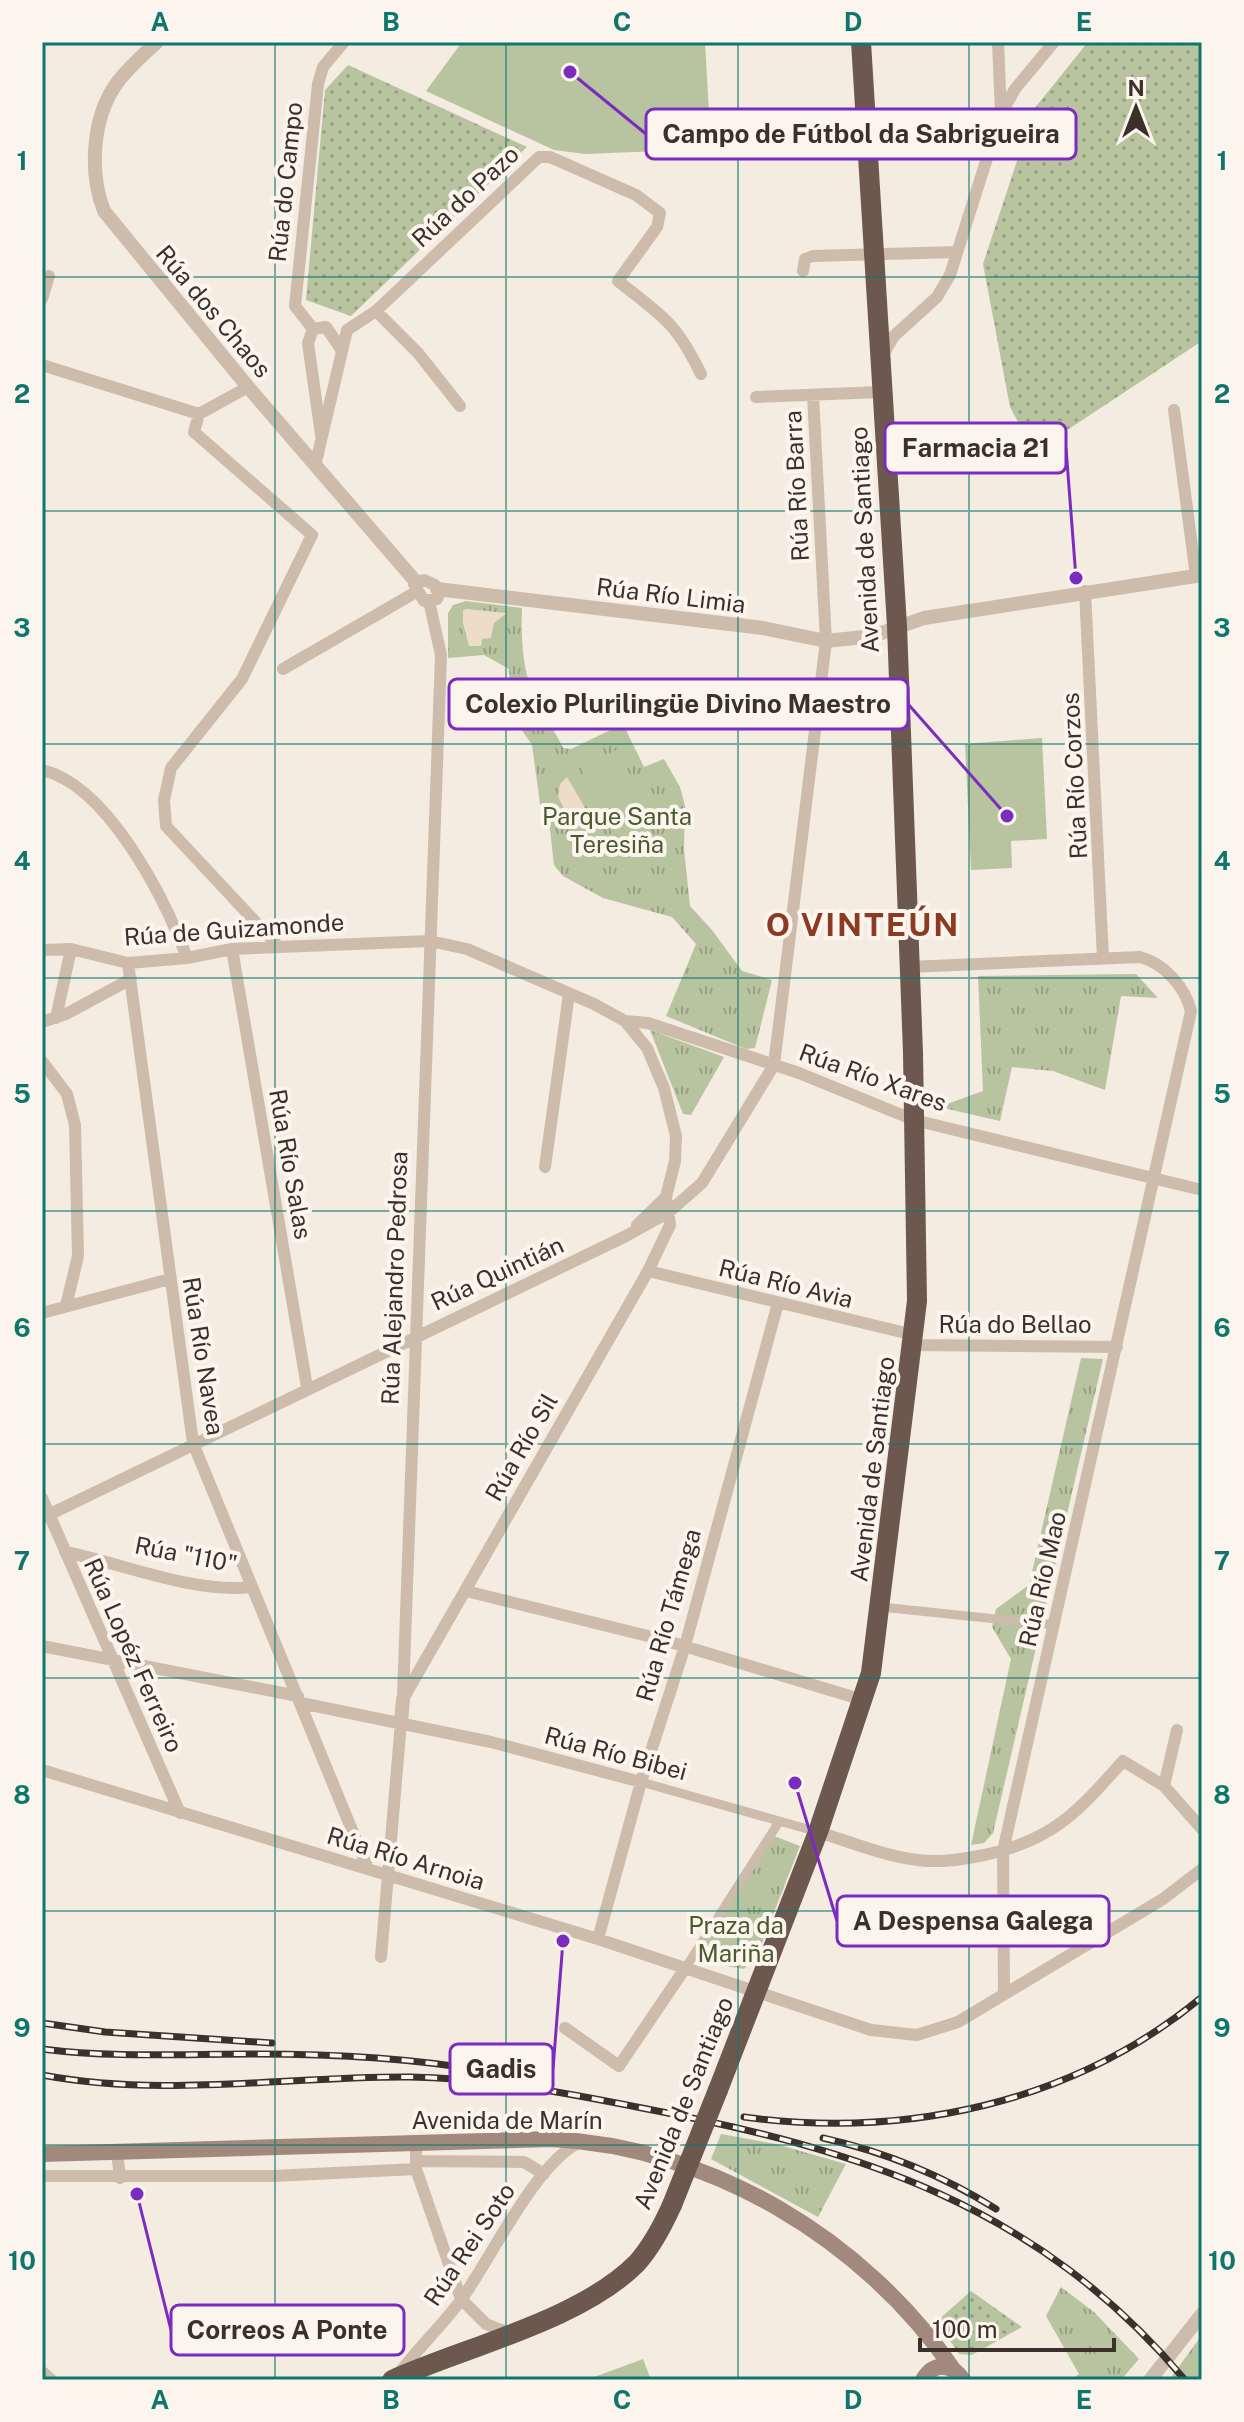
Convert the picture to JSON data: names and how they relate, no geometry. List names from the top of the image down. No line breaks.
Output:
{"streets":{"highway":["Avenida de Santiago"],"main road":["Avenida de Marín"],"street":["Rúa do Campo","Rúa do Pazo","Rúa dos Chaos","Rúa Río Barra","Rúa Río Limia","Rúa Río Corzos","Rúa de Guizamonde","Rúa Río Xares","Rúa Río Salas","Rúa Quintián","Rúa Alejandro Pedrosa","Rúa Río Avia","Rúa do Bellao","Rúa Río Navea","Rúa Río Sil","Rúa \"110\"","Rúa Río Mao","Rúa Río Támega","Rúa Lopéz Ferreiro","Rúa Río Bibei","Rúa Río Arnoia","Rúa Rei Soto"]},"crossings":[["Rúa do Campo","Rúa do Pazo"],["Rúa do Pazo","Rúa dos Chaos"],["Rúa Río Barra","Avenida de Santiago"],["Rúa Río Barra","Rúa Río Limia"],["Rúa Río Barra","Rúa Río Xares"],["Avenida de Santiago","Rúa Río Limia"],["Avenida de Santiago","Rúa Río Xares"],["Avenida de Santiago","Rúa Río Avia"],["Avenida de Santiago","Rúa do Bellao"],["Avenida de Santiago","Rúa Río Mao"],["Avenida de Santiago","Rúa Río Bibei"],["Avenida de Santiago","Rúa Río Arnoia"],["Avenida de Santiago","Rúa Rei Soto"],["Rúa Río Limia","Rúa Río Corzos"],["Rúa Río Limia","Rúa Alejandro Pedrosa"],["Rúa Río Corzos","Rúa Río Mao"],["Rúa de Guizamonde","Rúa Río Xares"],["Rúa de Guizamonde","Rúa Río Salas"],["Rúa de Guizamonde","Rúa Alejandro Pedrosa"],["Rúa de Guizamonde","Rúa Río Navea"],["Rúa Río Xares","Rúa Río Mao"],["Rúa Río Salas","Rúa Quintián"],["Rúa Quintián","Rúa Alejandro Pedrosa"],["Rúa Quintián","Rúa Río Navea"],["Rúa Quintián","Rúa Río Sil"],["Rúa Quintián","Rúa Lopéz Ferreiro"],["Rúa Alejandro Pedrosa","Rúa Río Sil"],["Rúa Alejandro Pedrosa","Rúa Río Bibei"],["Rúa Alejandro Pedrosa","Rúa Río Arnoia"],["Rúa Río Avia","Rúa do Bellao"],["Rúa Río Avia","Rúa Río Sil"],["Rúa Río Avia","Rúa Río Támega"],["Rúa do Bellao","Rúa Río Mao"],["Rúa Río Navea","Rúa \"110\""],["Rúa Río Navea","Rúa Río Bibei"],["Rúa Río Navea","Rúa Río Arnoia"],["Rúa \"110\"","Rúa Lopéz Ferreiro"],["Rúa Río Mao","Rúa Río Arnoia"],["Rúa Río Támega","Rúa Río Bibei"],["Rúa Río Támega","Rúa Río Arnoia"],["Rúa Lopéz Ferreiro","Rúa Río Bibei"],["Rúa Lopéz Ferreiro","Rúa Río Arnoia"],["Avenida de Marín","Rúa Rei Soto"]],"districts":["O VINTEÚN"],"parks":["Parque Santa Teresiña","Praza da Mariña"],"places":["Campo de Fútbol da Sabrigueira","Farmacia 21","Colexio Plurilingüe Divino Maestro","A Despensa Galega","Gadis","Correos A Ponte"],"scale_bar":"100 m","north":"top","grid":{"columns":["A","B","C","D","E"],"rows":["1","2","3","4","5","6","7","8","9","10"]}}
